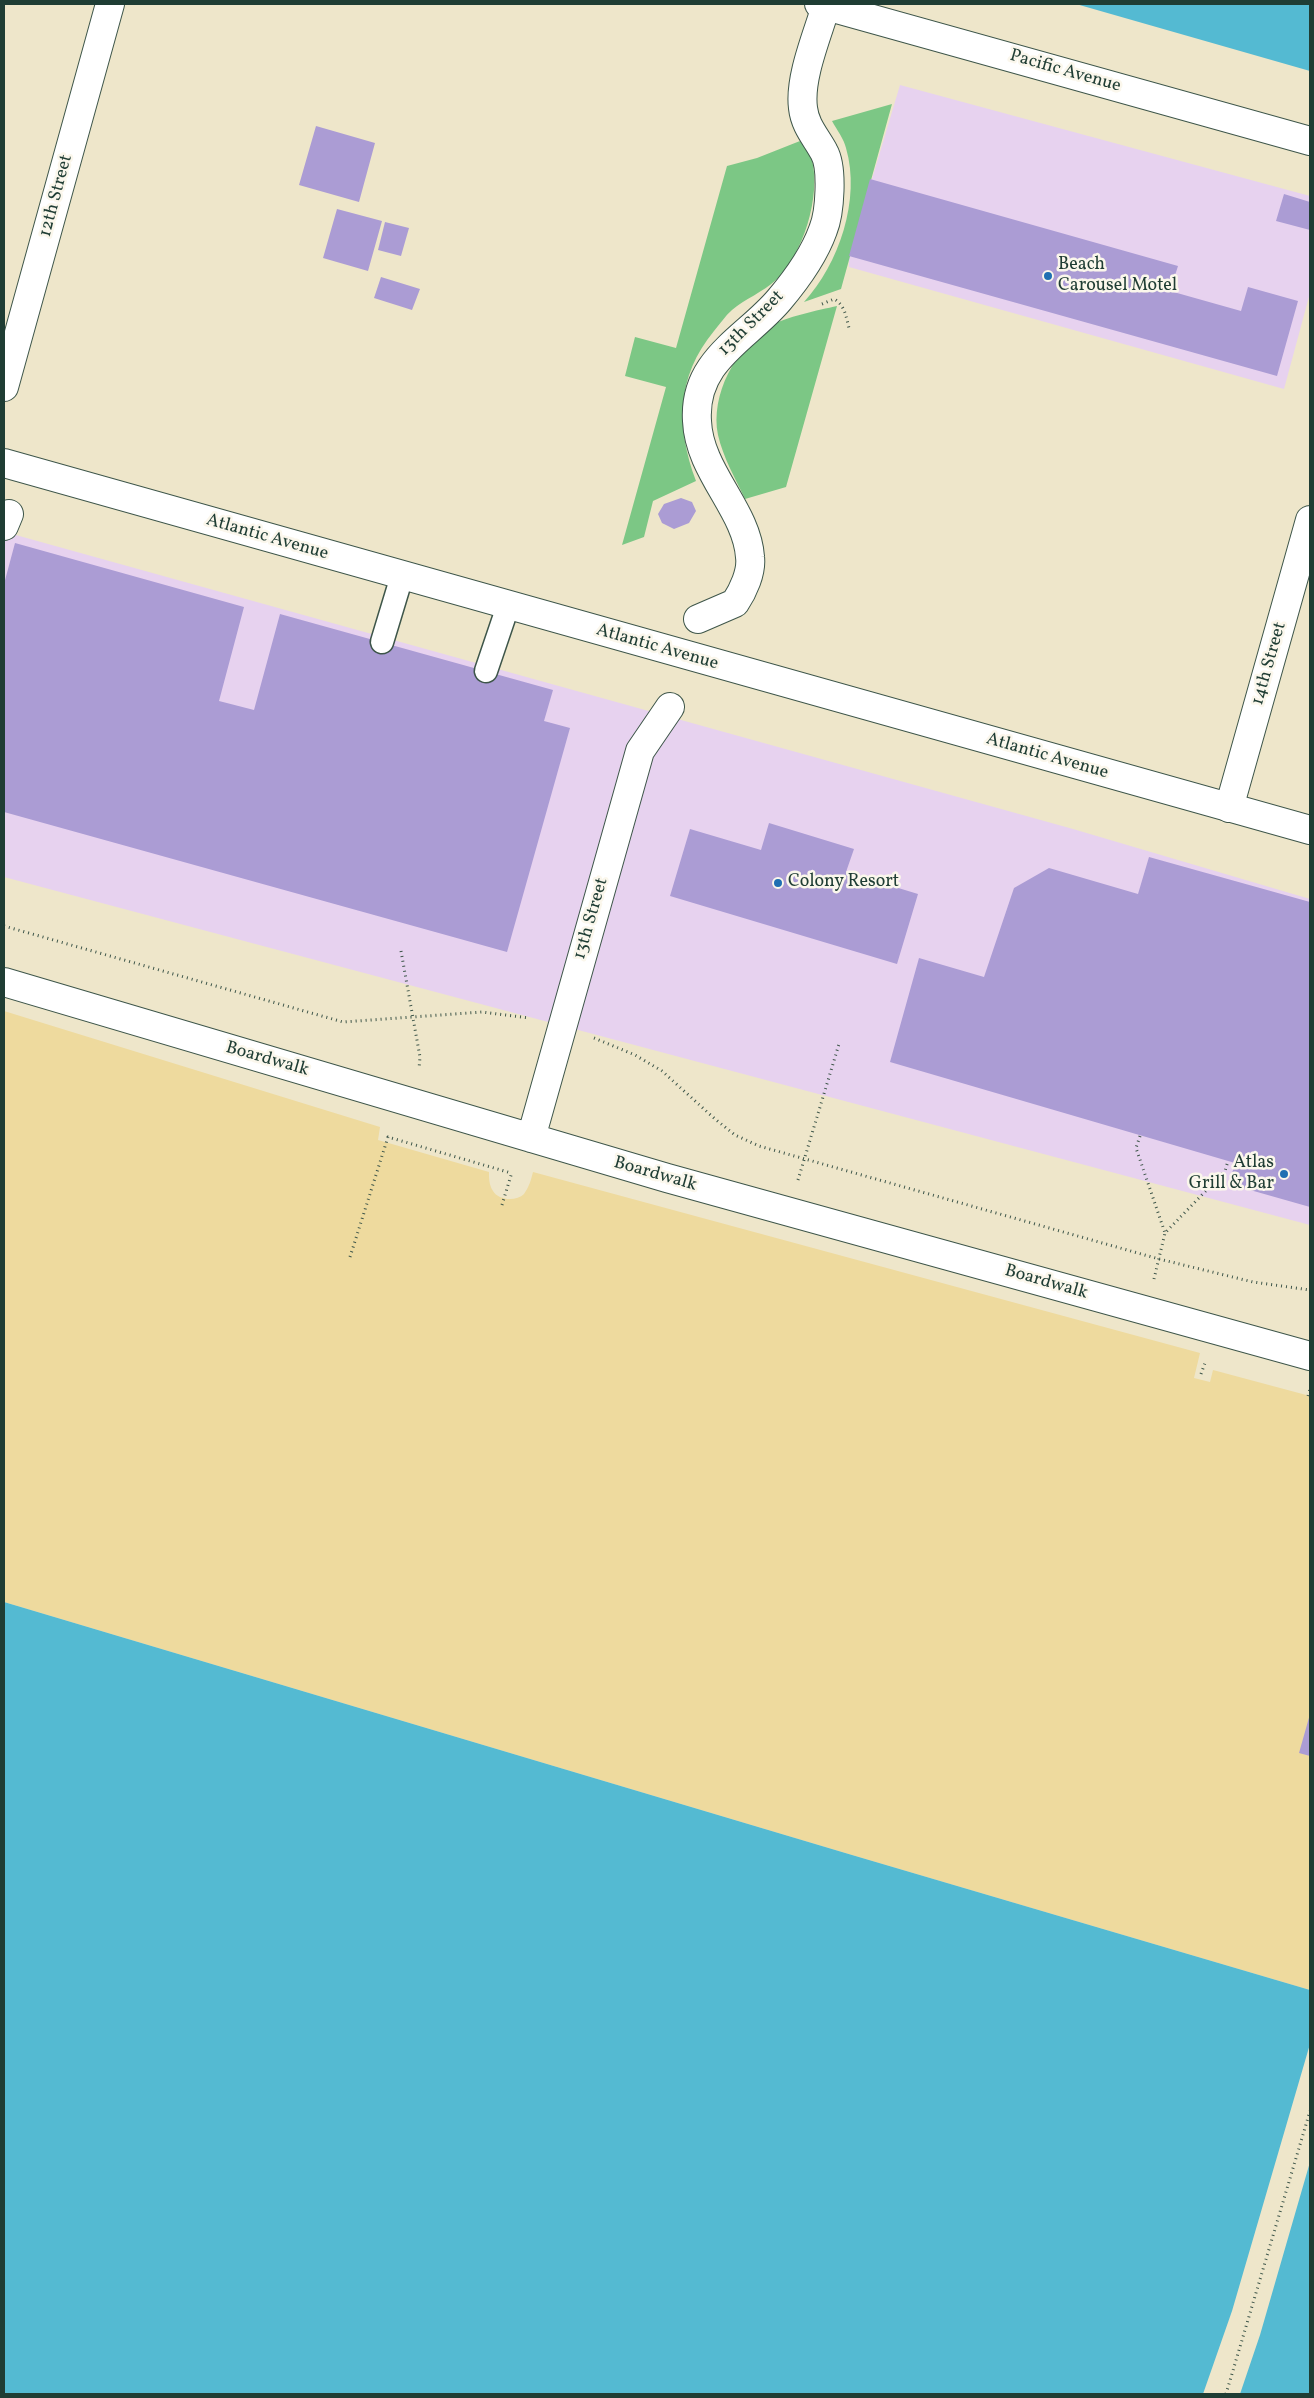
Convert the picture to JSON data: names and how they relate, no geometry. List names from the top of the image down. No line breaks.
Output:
{"streets":{"main road":["Pacific Avenue","12th Street","13th Street","Atlantic Avenue","14th Street","Boardwalk"]},"crossings":[["Pacific Avenue","13th Street"],["13th Street","Boardwalk"],["Atlantic Avenue","14th Street"]],"places":["Beach Carousel Motel","Colony Resort","Atlas Grill & Bar"]}
